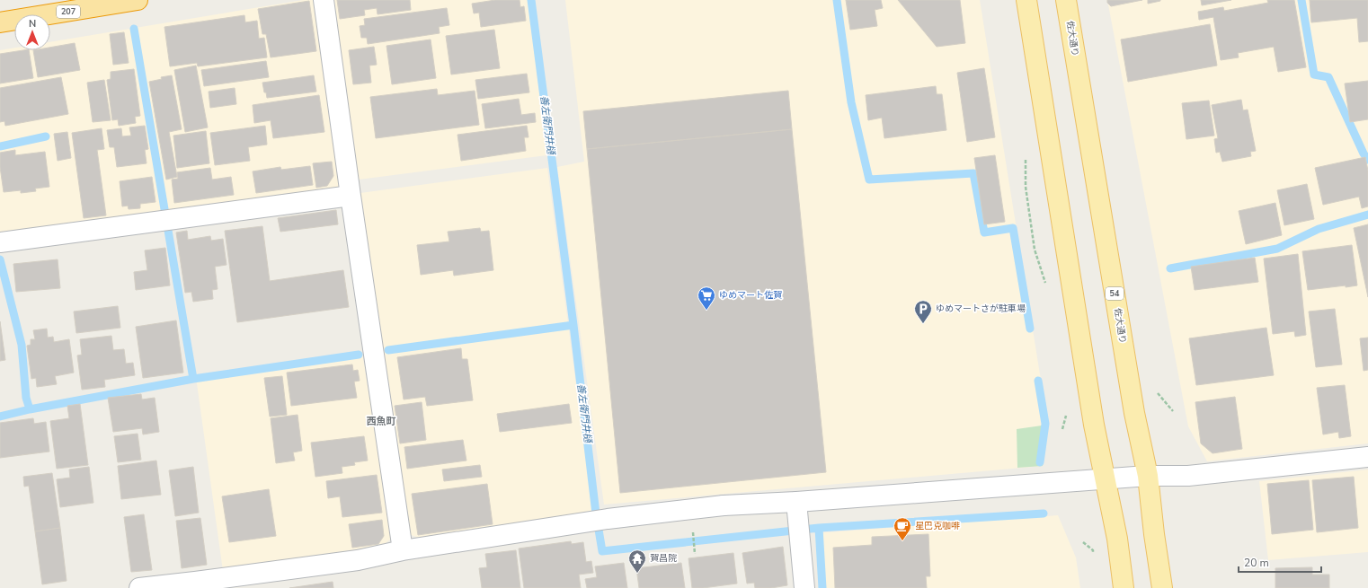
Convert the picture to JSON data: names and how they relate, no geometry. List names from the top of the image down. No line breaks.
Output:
{"streets":{"highway":["207"],"main road":["佐大通り","54"]},"districts":["西魚町"],"water":["善左衛門井樋"],"places":{"supermarket":["ゆめマート佐賀"],"parking":["ゆめマートさが駐車場"],"cafe":["星巴克咖啡"],"temple":["賀昌院"]},"scale_bar":"20 m","north":"top"}
